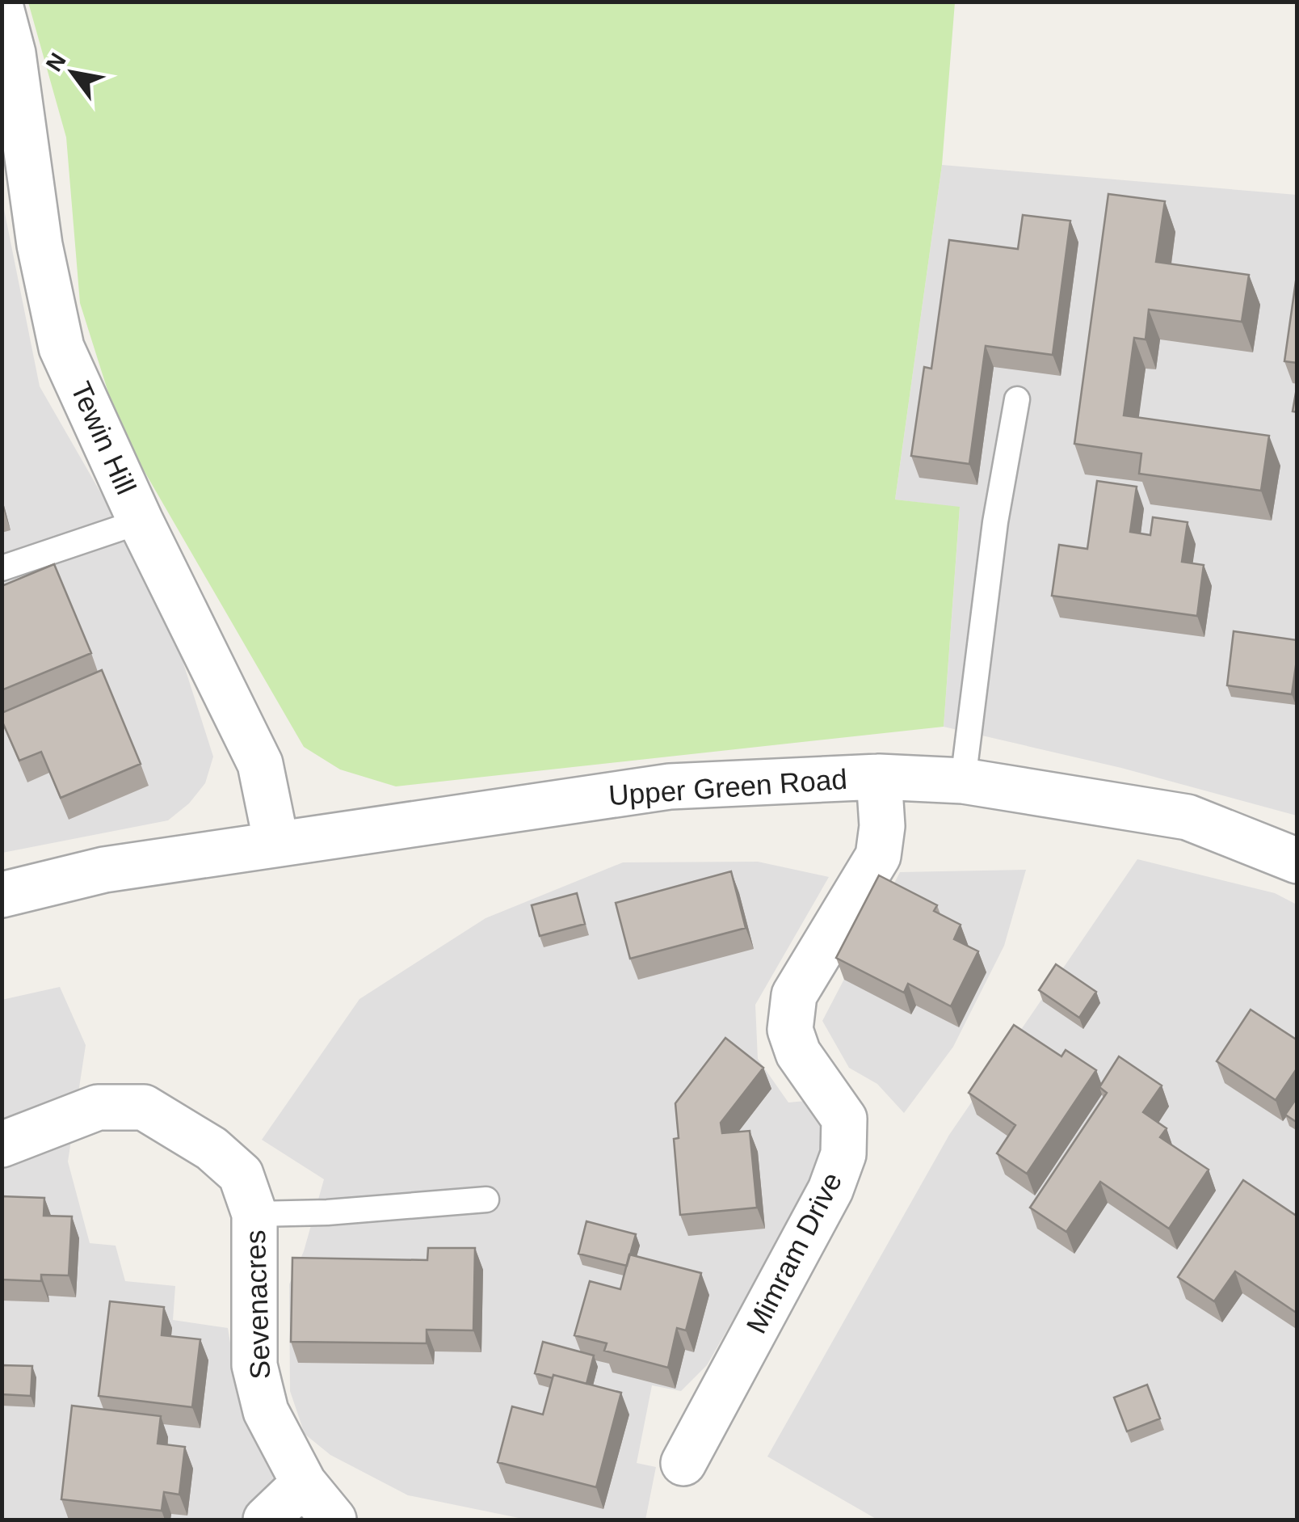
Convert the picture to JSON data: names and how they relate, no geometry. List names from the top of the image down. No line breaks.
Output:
{"streets":{"street":["Tewin Hill","Upper Green Road","Mimram Drive","Sevenacres"]},"crossings":[["Tewin Hill","Upper Green Road"],["Upper Green Road","Mimram Drive"]],"north":"top left"}
